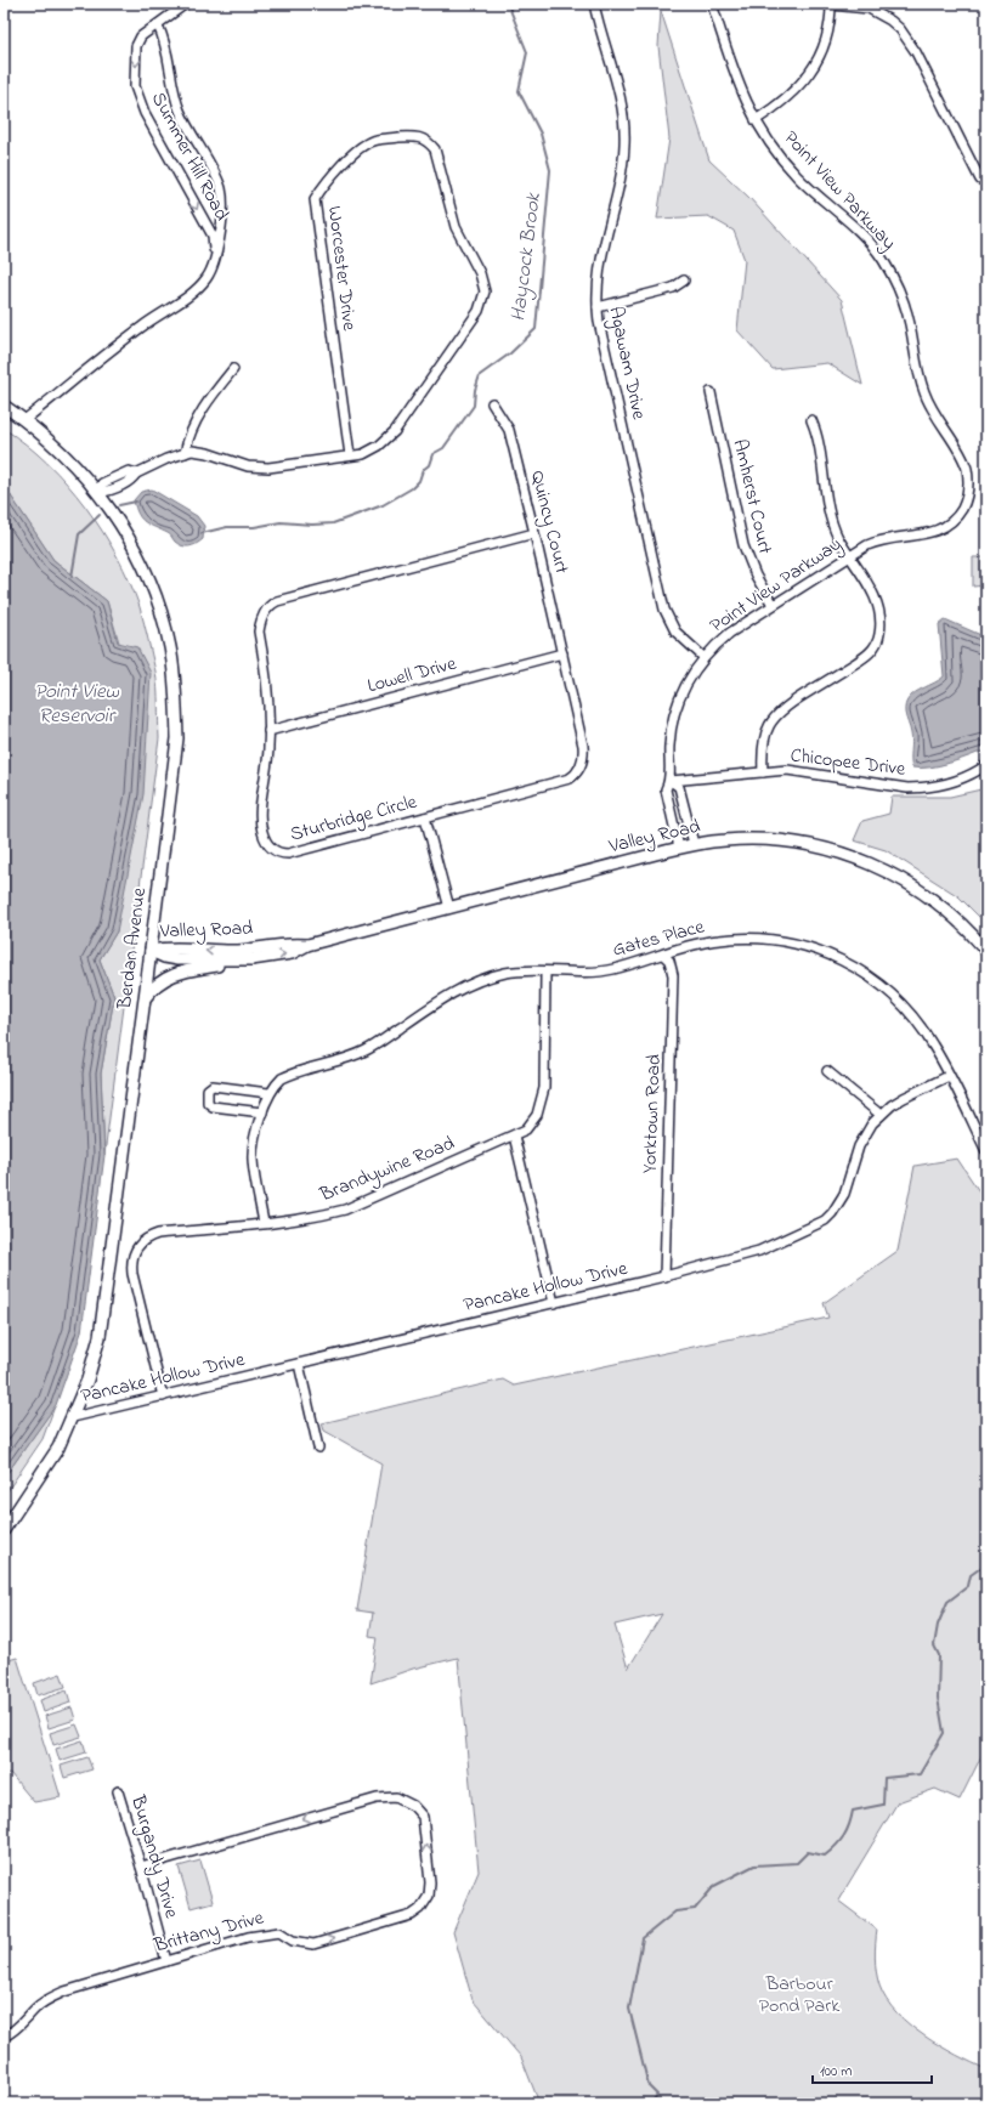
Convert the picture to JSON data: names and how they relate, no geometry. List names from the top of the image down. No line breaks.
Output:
{"streets":{"main road":["Valley Road","Berdan Avenue"],"street":["Summer Hill Road","Point View Parkway","Worcester Drive","Agawam Drive","Amherst Court","Quincy Court","Lowell Drive","Chicopee Drive","Sturbridge Circle","Gates Place","Yorktown Road","Brandywine Road","Pancake Hollow Drive","Burgandy Drive","Brittany Drive"]},"crossings":[["Summer Hill Road","Berdan Avenue"],["Point View Parkway","Agawam Drive"],["Point View Parkway","Amherst Court"],["Point View Parkway","Chicopee Drive"],["Point View Parkway","Valley Road"],["Worcester Drive","Berdan Avenue"],["Quincy Court","Lowell Drive"],["Quincy Court","Sturbridge Circle"],["Lowell Drive","Sturbridge Circle"],["Valley Road","Berdan Avenue"],["Gates Place","Yorktown Road"],["Gates Place","Brandywine Road"],["Gates Place","Pancake Hollow Drive"],["Berdan Avenue","Pancake Hollow Drive"],["Yorktown Road","Pancake Hollow Drive"],["Brandywine Road","Pancake Hollow Drive"],["Burgandy Drive","Brittany Drive"]],"water":["Haycock Brook","Point View Reservoir"],"parks":["Barbour Pond Park"],"scale_bar":"100 m"}
